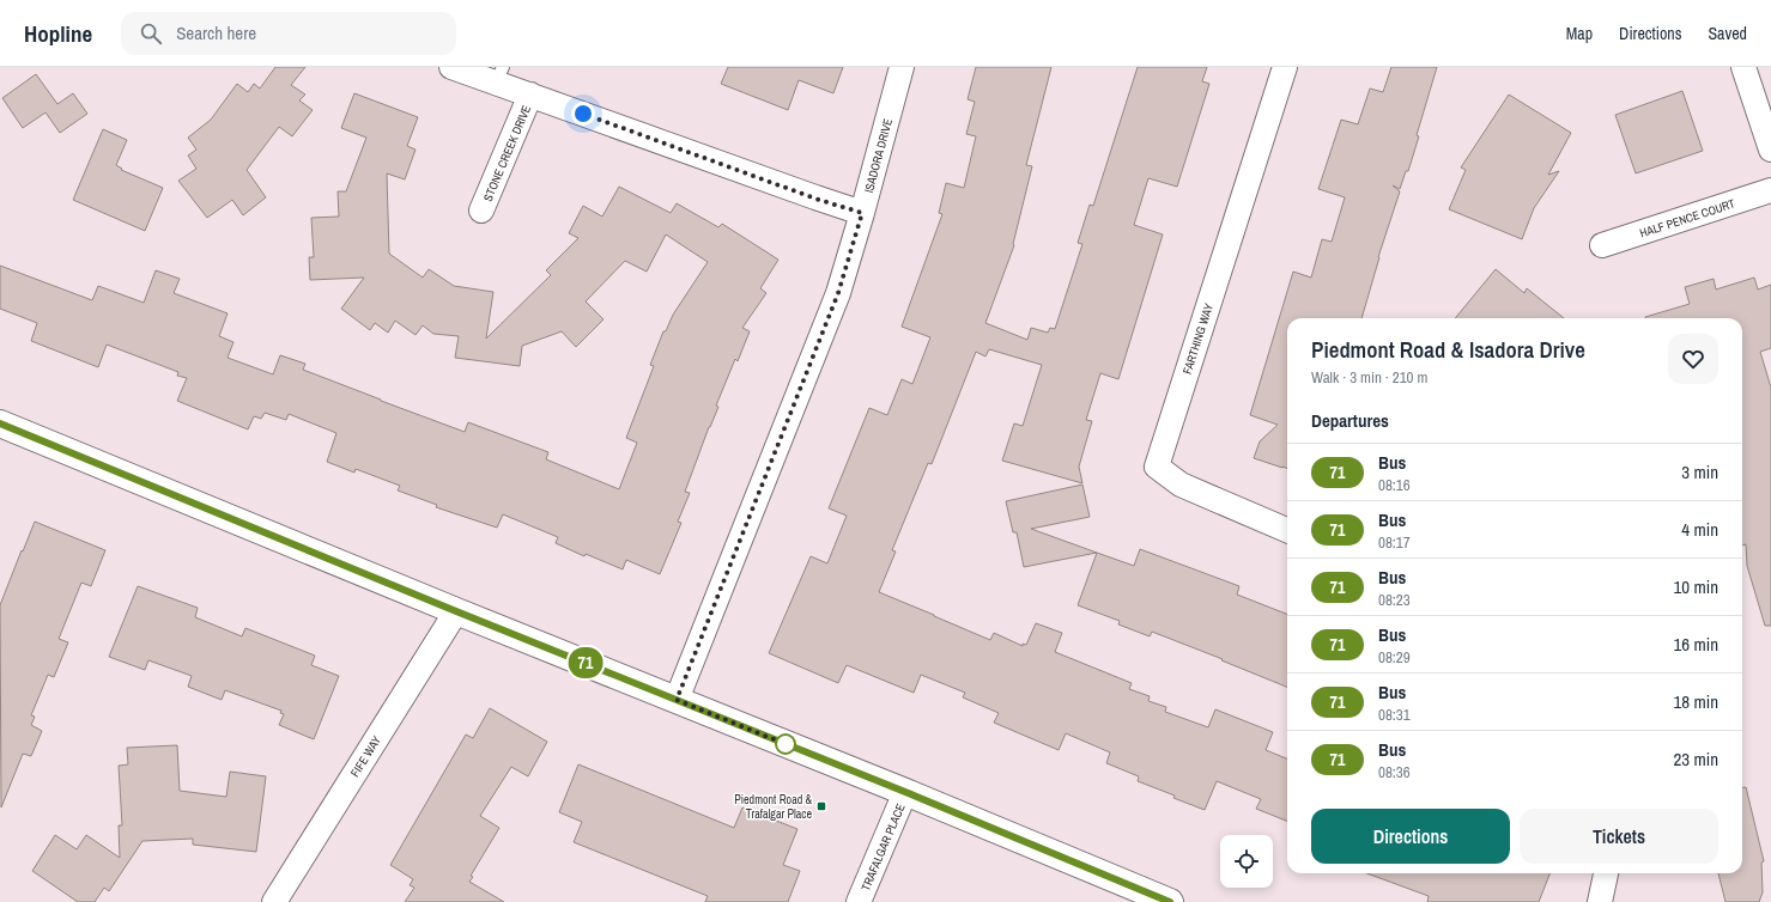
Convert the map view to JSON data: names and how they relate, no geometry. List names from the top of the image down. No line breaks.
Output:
{"streets":{"street":["STONE CREEK DRIVE","ISADORA DRIVE","HALF PENCE COURT","FARTHING WAY","FIFE WAY","TRAFALGAR PLACE"]},"crossings":[["STONE CREEK DRIVE","ISADORA DRIVE"]],"places":{"transit":["Piedmont Road & Trafalgar Place"]},"lines":["bus line 71"],"page":{"header":"Hopline","search":"Search here","nav":["Map","Directions","Saved"],"on_map":"71","heading":[["Piedmont Road & Isadora Drive","Walk · 3 min · 210 m"],"Departures"],"list":[{"mark":"71","name":"Bus","note":"08:16","value":"3 min"},{"mark":"71","name":"Bus","note":"08:17","value":"4 min"},{"mark":"71","name":"Bus","note":"08:23","value":"10 min"},{"mark":"71","name":"Bus","note":"08:29","value":"16 min"},{"mark":"71","name":"Bus","note":"08:31","value":"18 min"},{"mark":"71","name":"Bus","note":"08:36","value":"23 min"}],"buttons":["Directions","Tickets"]}}
